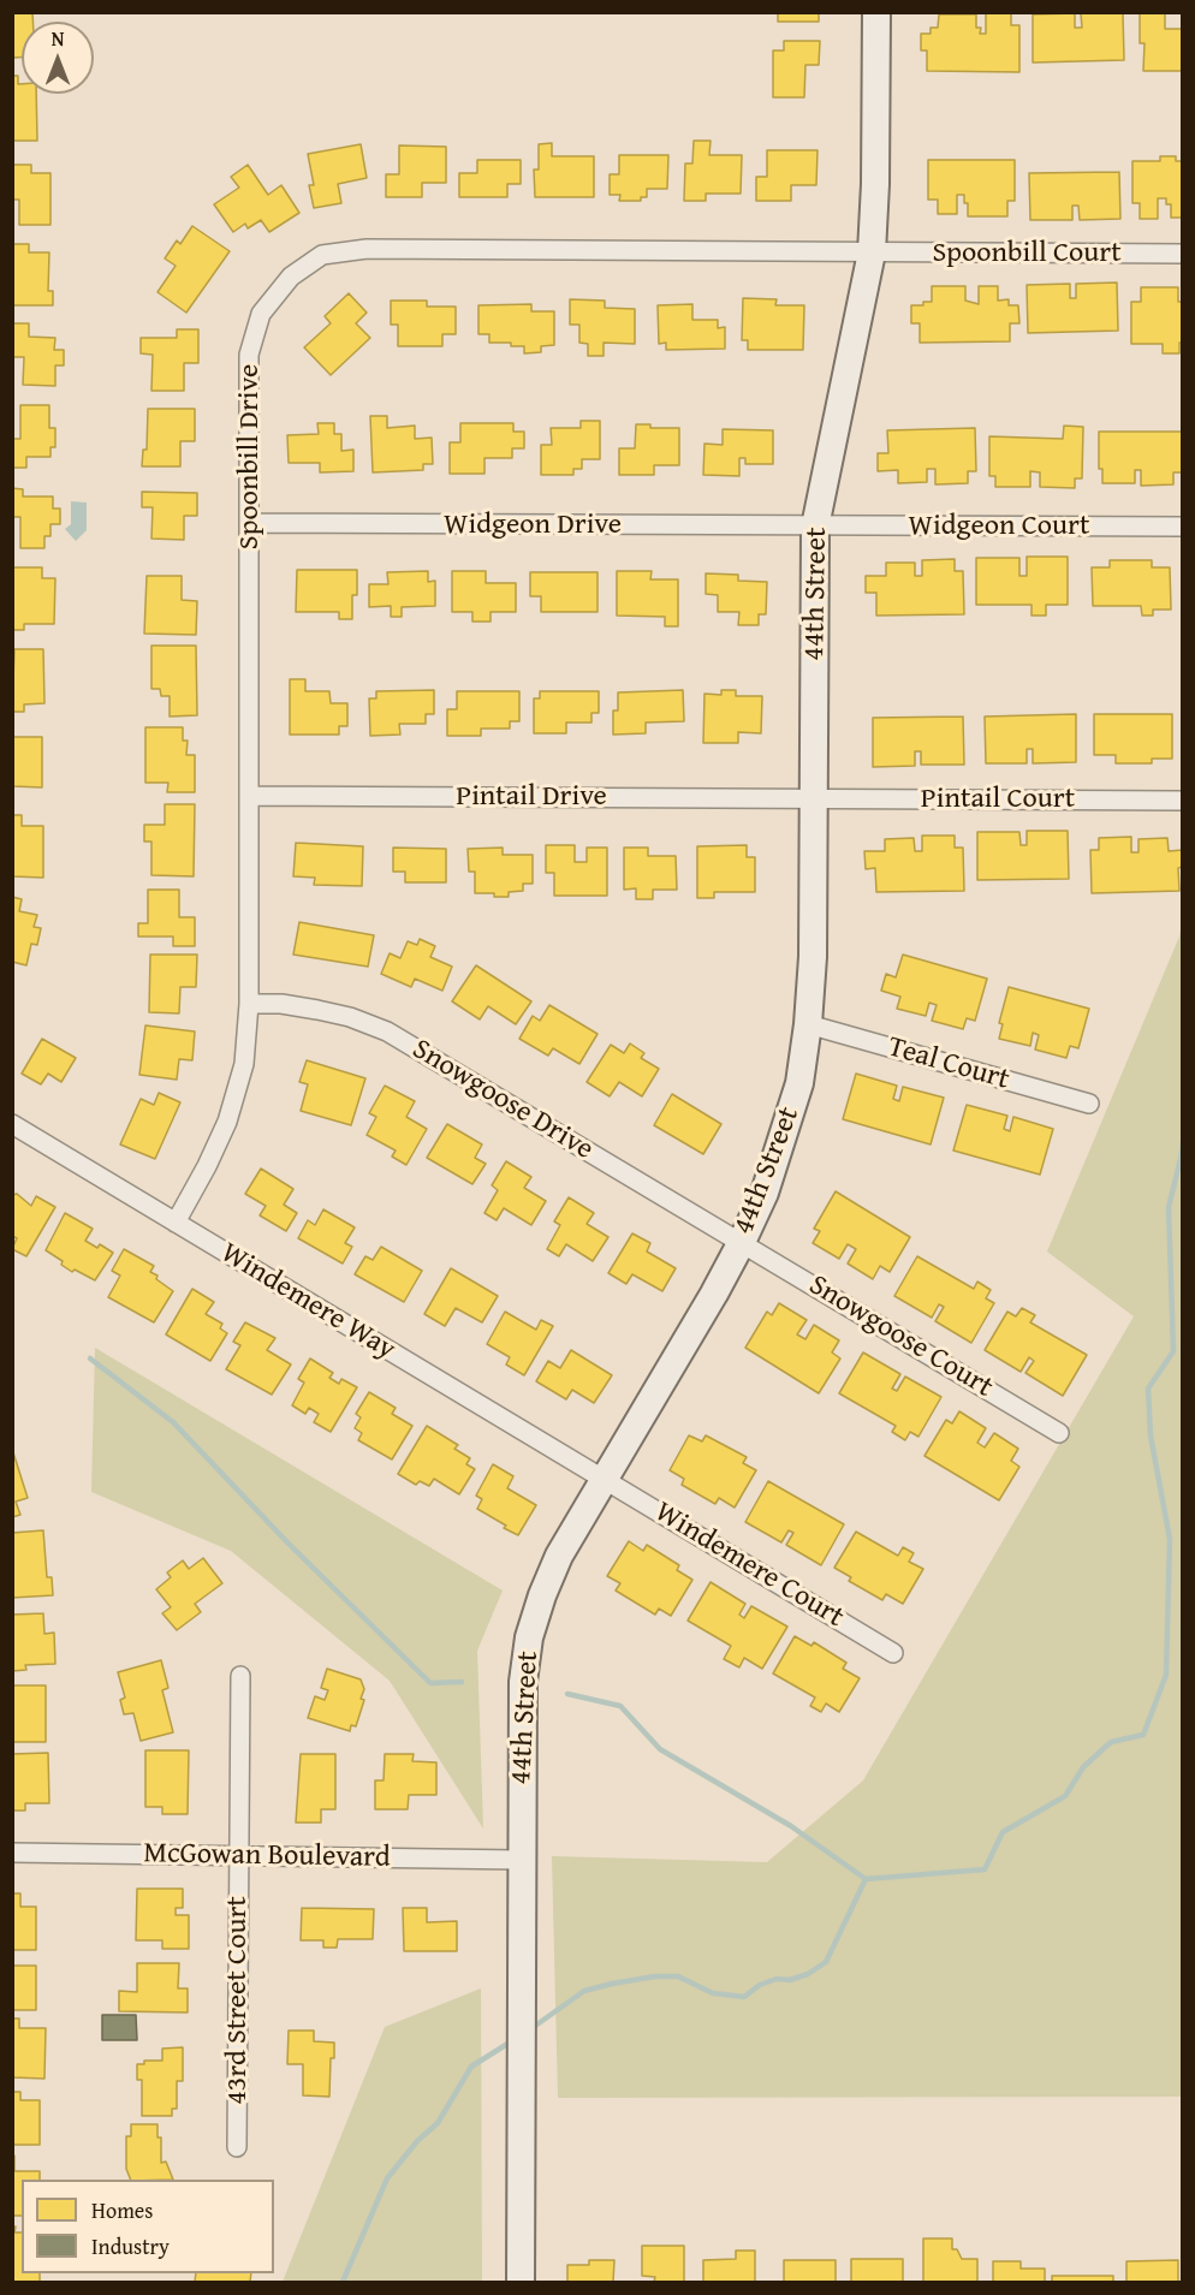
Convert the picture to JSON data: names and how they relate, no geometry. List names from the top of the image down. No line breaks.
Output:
{"streets":{"street":["Spoonbill Court","Spoonbill Drive","Widgeon Drive","Widgeon Court","44th Street","Pintail Drive","Pintail Court","Teal Court","Snowgoose Drive","Windemere Way","Snowgoose Court","Windemere Court","McGowan Boulevard","43rd Street Court"]},"crossings":[["Spoonbill Court","Spoonbill Drive"],["Spoonbill Court","44th Street"],["Spoonbill Drive","Widgeon Drive"],["Spoonbill Drive","44th Street"],["Spoonbill Drive","Pintail Drive"],["Spoonbill Drive","Snowgoose Drive"],["Spoonbill Drive","Windemere Way"],["Widgeon Drive","Widgeon Court"],["Widgeon Drive","44th Street"],["Widgeon Court","44th Street"],["44th Street","Pintail Drive"],["44th Street","Pintail Court"],["44th Street","Teal Court"],["44th Street","Snowgoose Drive"],["44th Street","Windemere Way"],["44th Street","Snowgoose Court"],["44th Street","Windemere Court"],["44th Street","McGowan Boulevard"],["Pintail Drive","Pintail Court"],["Snowgoose Drive","Snowgoose Court"],["Windemere Way","Windemere Court"],["McGowan Boulevard","43rd Street Court"]],"legend":["Homes","Industry"],"north":"top"}
